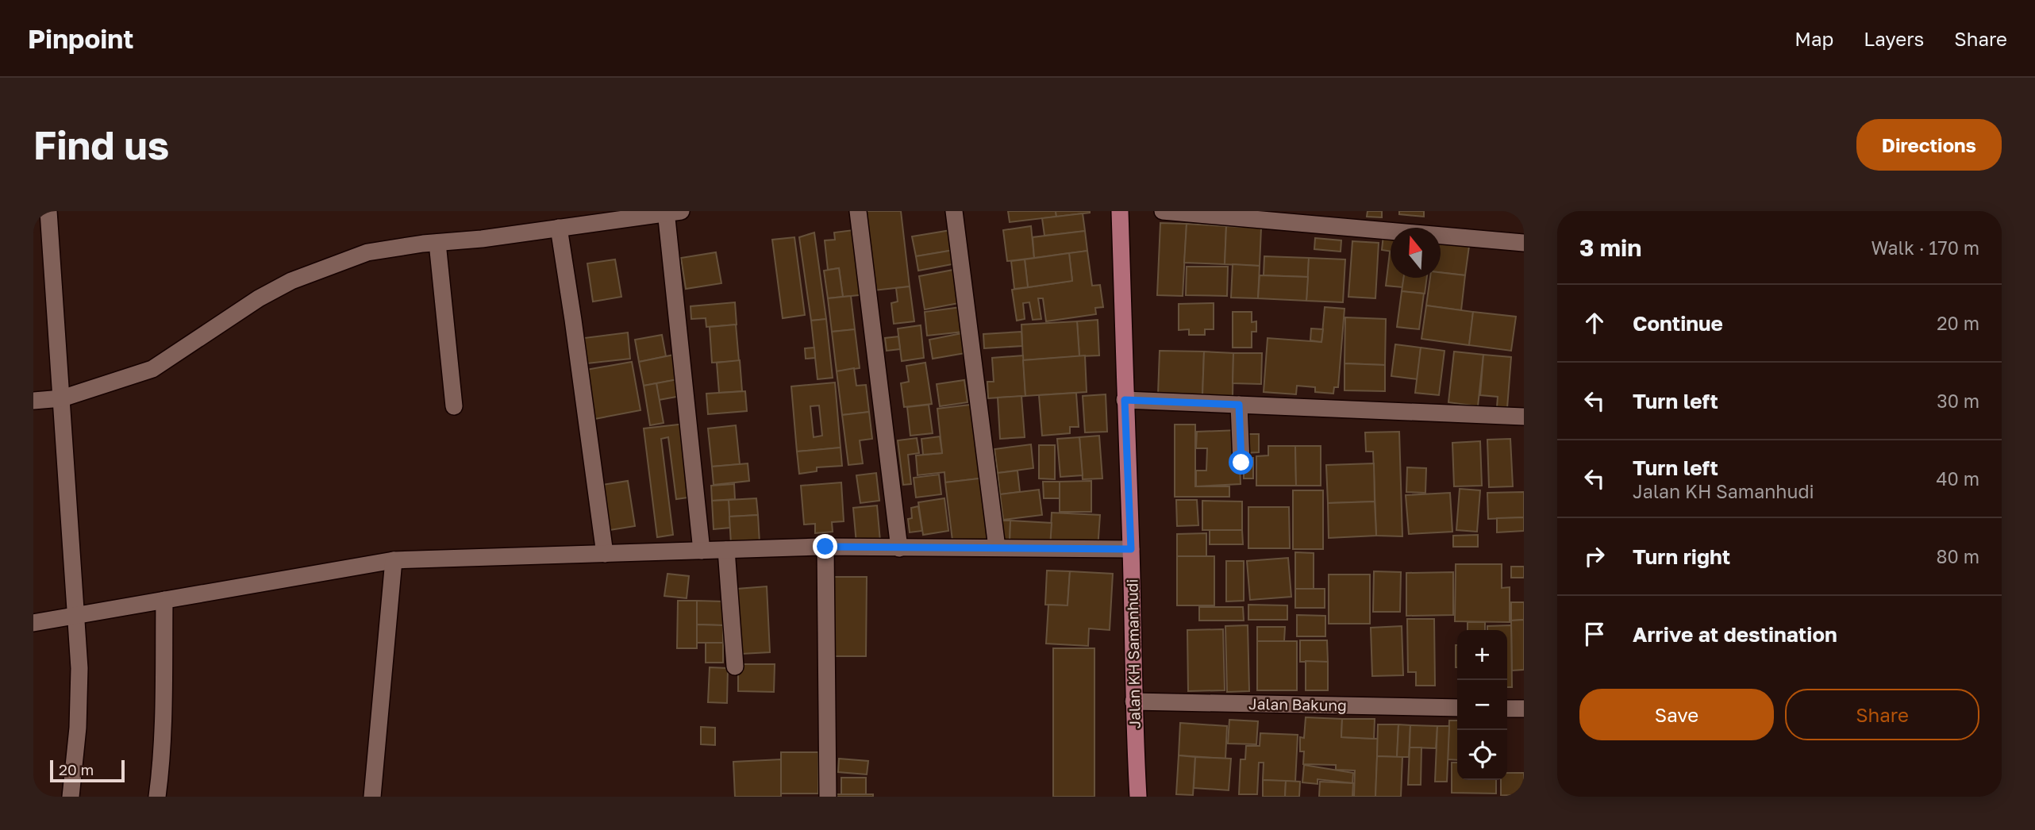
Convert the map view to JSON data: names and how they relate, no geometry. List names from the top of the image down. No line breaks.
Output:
{"streets":{"main road":["Jalan KH Samanhudi"],"street":["Jalan Bakung"]},"crossings":[["Jalan KH Samanhudi","Jalan Bakung"]],"scale_bar":"20 m","north":"top","page":{"header":"Pinpoint","nav":["Map","Layers","Share"],"buttons":["Directions",["Save","Share"]],"title":"Find us","heading":["3 min","Walk · 170 m"],"list":[["Continue","20 m"],["Turn left","30 m"],["Turn left","Jalan KH Samanhudi","40 m"],["Turn right","80 m"],"Arrive at destination"],"map_buttons":["+","−"],"scale":"20 m"}}
